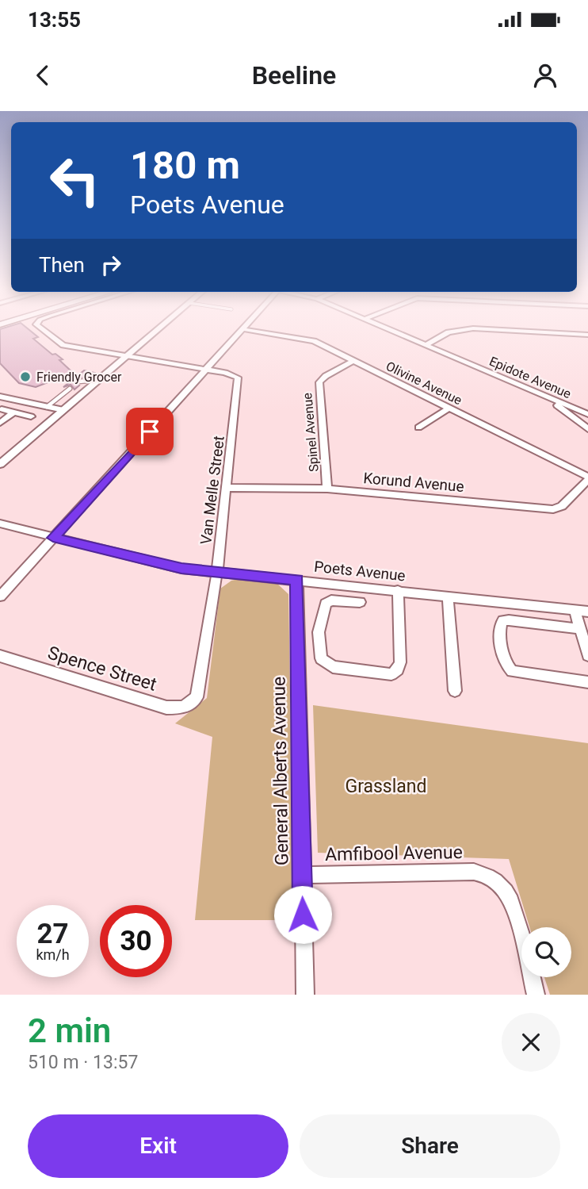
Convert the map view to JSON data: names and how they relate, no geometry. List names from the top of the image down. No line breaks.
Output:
{"streets":{"street":["Epidote Avenue","Olivine Avenue","Spinel Avenue","Korund Avenue","Van Melle Street","Poets Avenue","Spence Street","General Alberts Avenue","Amfibool Avenue"]},"crossings":[["Olivine Avenue","Spinel Avenue"],["Olivine Avenue","Korund Avenue"],["Spinel Avenue","Korund Avenue"],["Korund Avenue","Van Melle Street"],["Van Melle Street","Poets Avenue"],["Van Melle Street","Spence Street"],["Poets Avenue","General Alberts Avenue"],["General Alberts Avenue","Amfibool Avenue"]],"parks":["Grassland"],"places":["Friendly Grocer"],"page":{"status":"13:55","header":"Beeline","turn":["180 m","Poets Avenue"],"then":"Then","speed":"27 km/h","limit":"30","heading":["2 min","510 m · 13:57"],"buttons":["Exit","Share"]}}
